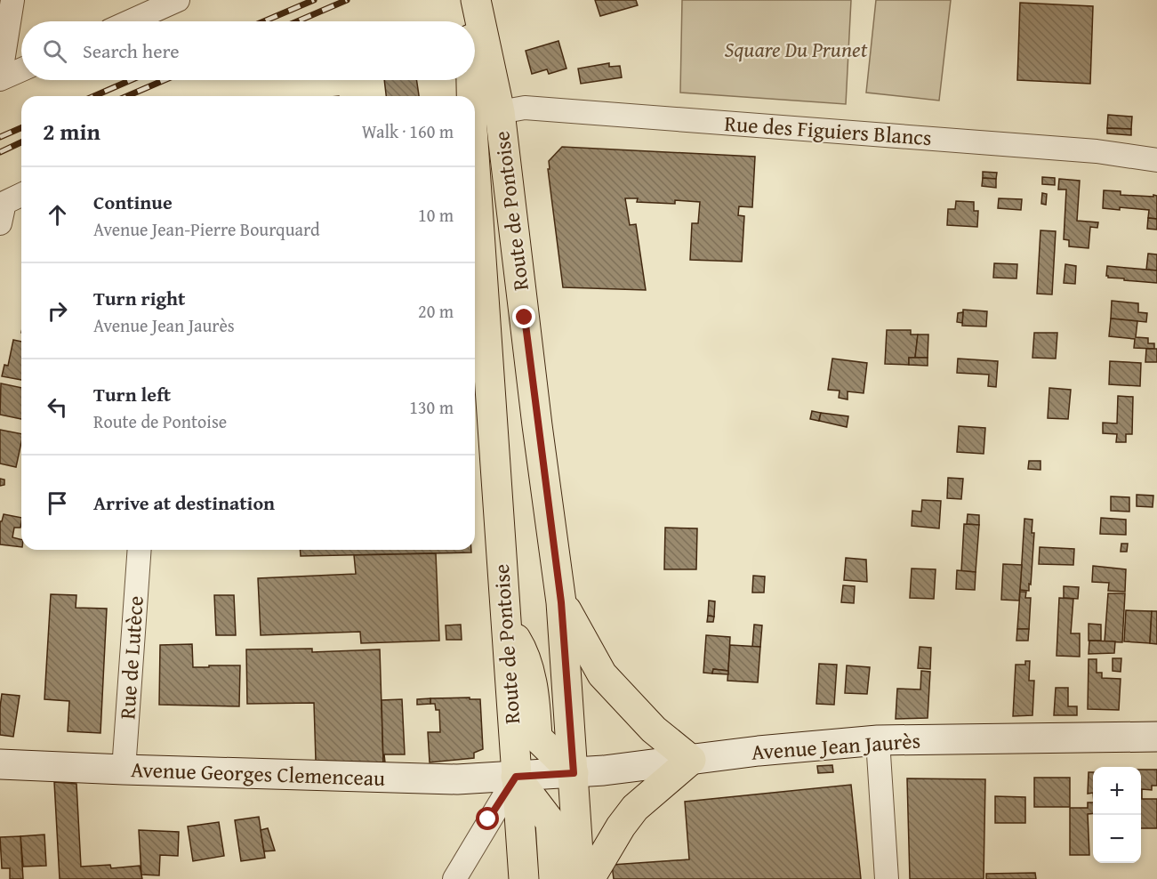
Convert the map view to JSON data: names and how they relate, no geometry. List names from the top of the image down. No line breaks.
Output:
{"streets":{"main road":["Route de Pontoise","Avenue Jean Jaurès","Avenue Georges Clemenceau"],"street":["Rue des Figuiers Blancs","Rue de Lutèce"]},"crossings":[["Rue des Figuiers Blancs","Route de Pontoise"],["Route de Pontoise","Avenue Jean Jaurès"],["Route de Pontoise","Avenue Georges Clemenceau"],["Rue de Lutèce","Avenue Georges Clemenceau"],["Avenue Jean Jaurès","Avenue Georges Clemenceau"]],"parks":["Square Du Prunet"],"page":{"search":"Search here","heading":["2 min","Walk · 160 m"],"list":[["Continue","Avenue Jean-Pierre Bourquard","10 m"],["Turn right","Avenue Jean Jaurès","20 m"],["Turn left","Route de Pontoise","130 m"],"Arrive at destination"],"map_buttons":["+","−"]}}
